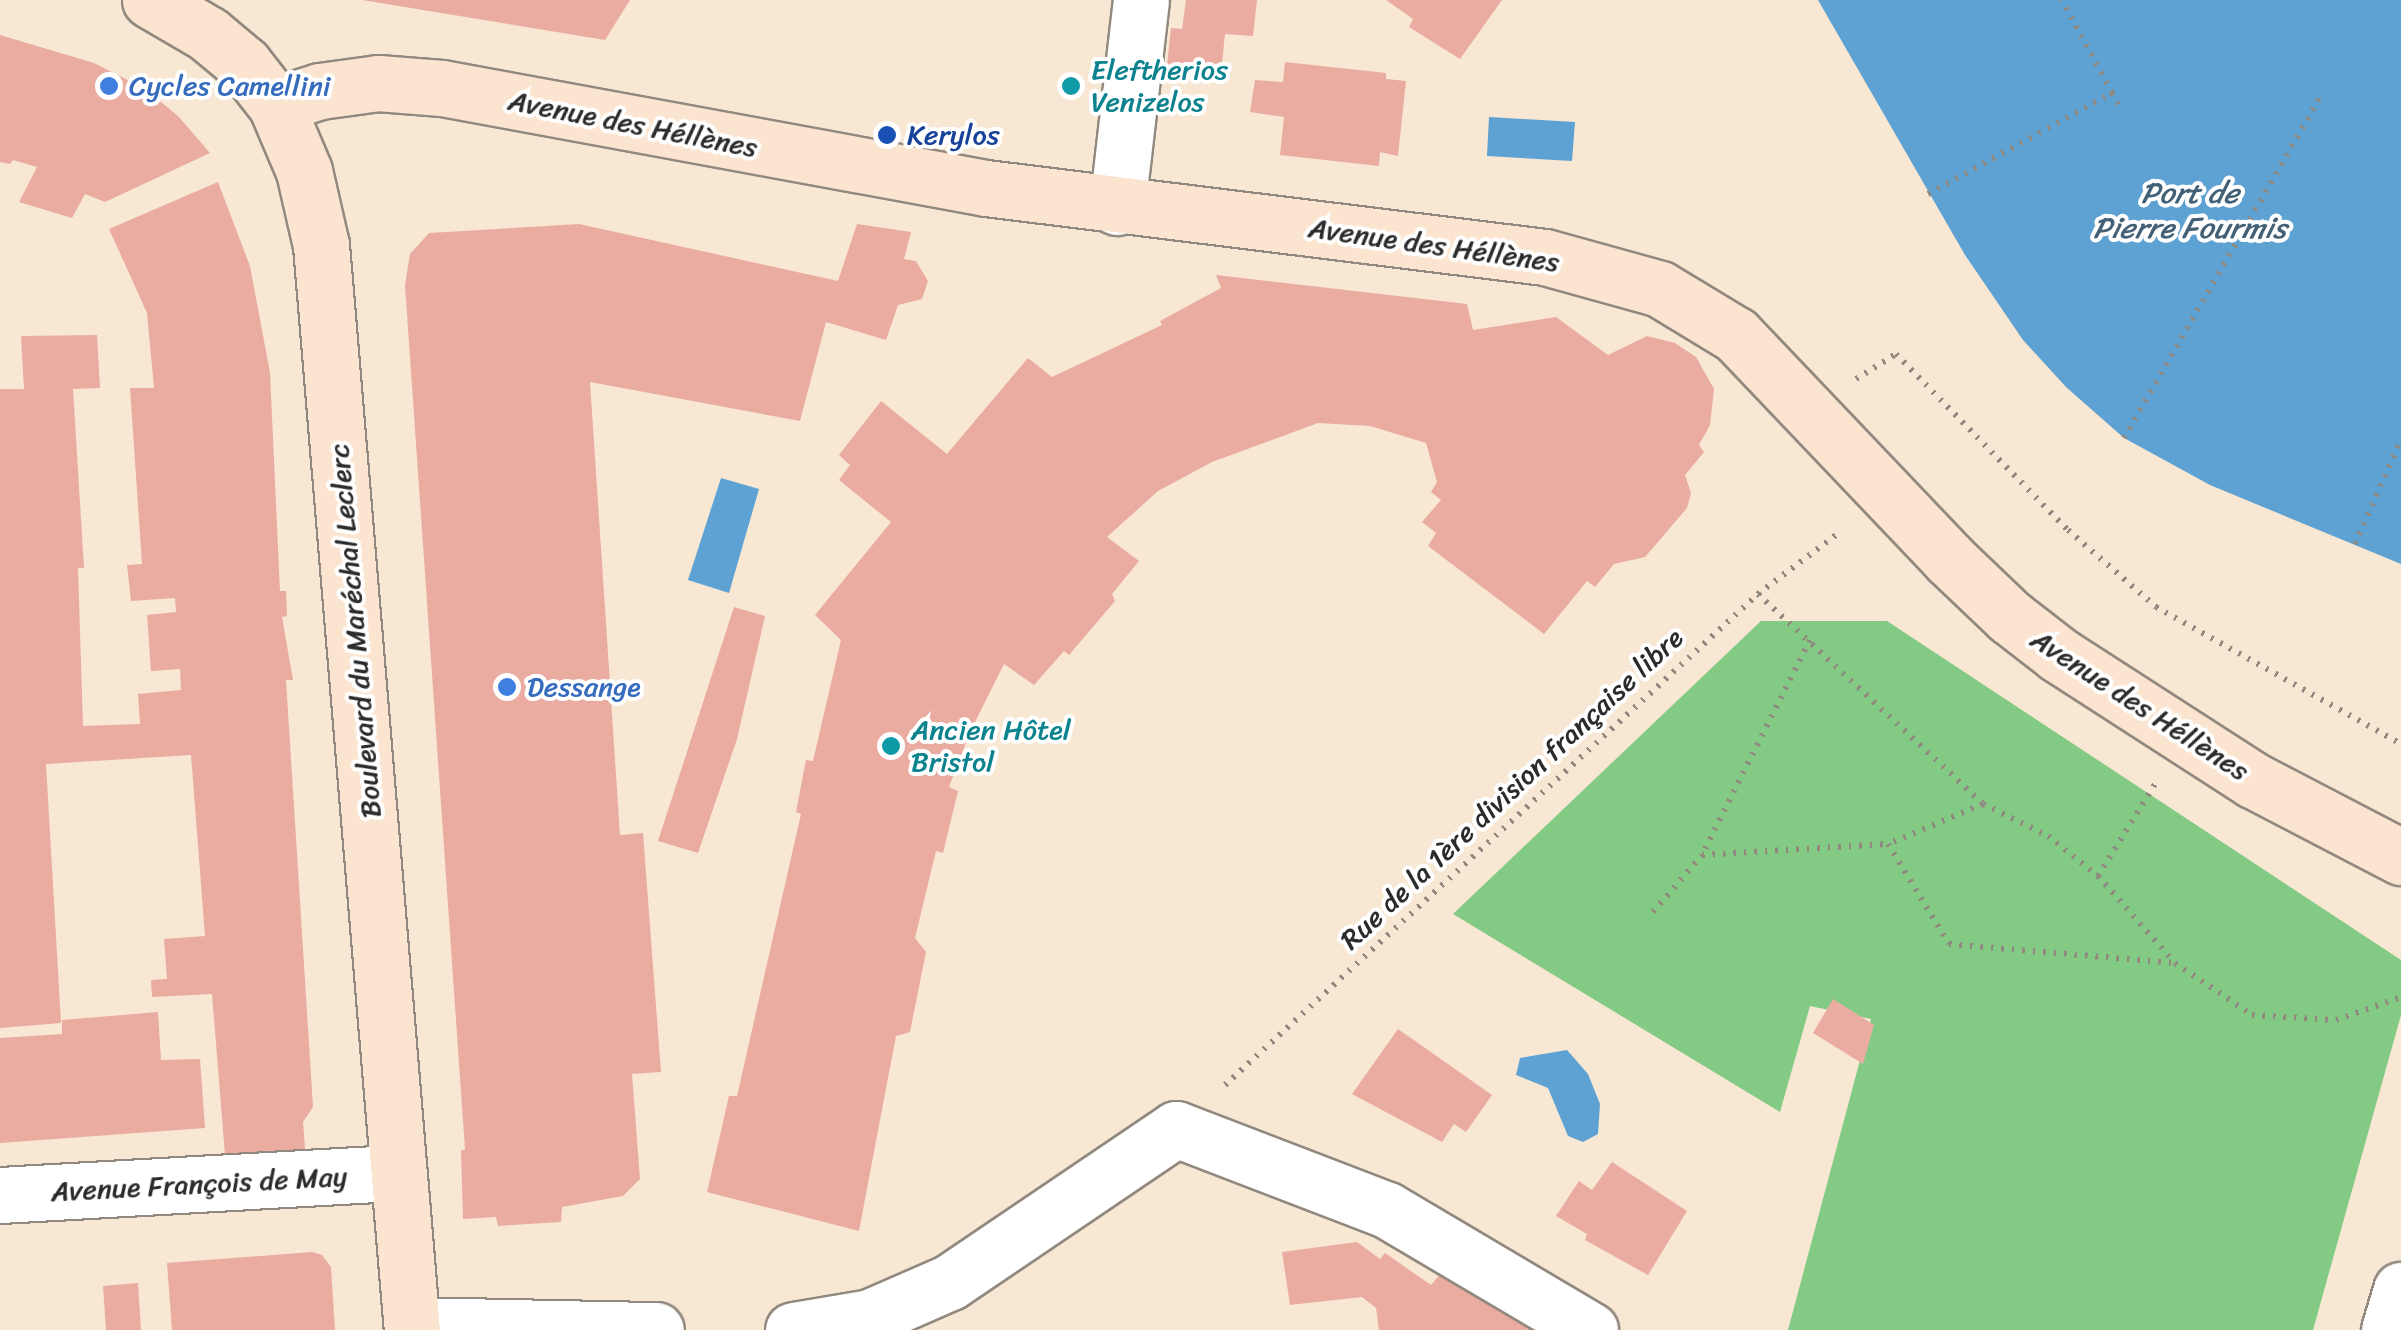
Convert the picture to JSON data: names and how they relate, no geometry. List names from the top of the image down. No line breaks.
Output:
{"streets":{"main road":["Avenue des Héllènes","Boulevard du Maréchal Leclerc"],"street":["Avenue François de May"],"path":["Rue de la 1ère division française libre"]},"crossings":[["Avenue des Héllènes","Boulevard du Maréchal Leclerc"],["Avenue des Héllènes","Rue de la 1ère division française libre"],["Boulevard du Maréchal Leclerc","Avenue François de May"]],"water":["Port de Pierre Fourmis"],"places":["Cycles Camellini","Eleftherios Venizelos","Kerylos","Dessange","Ancien Hôtel Bristol"]}
